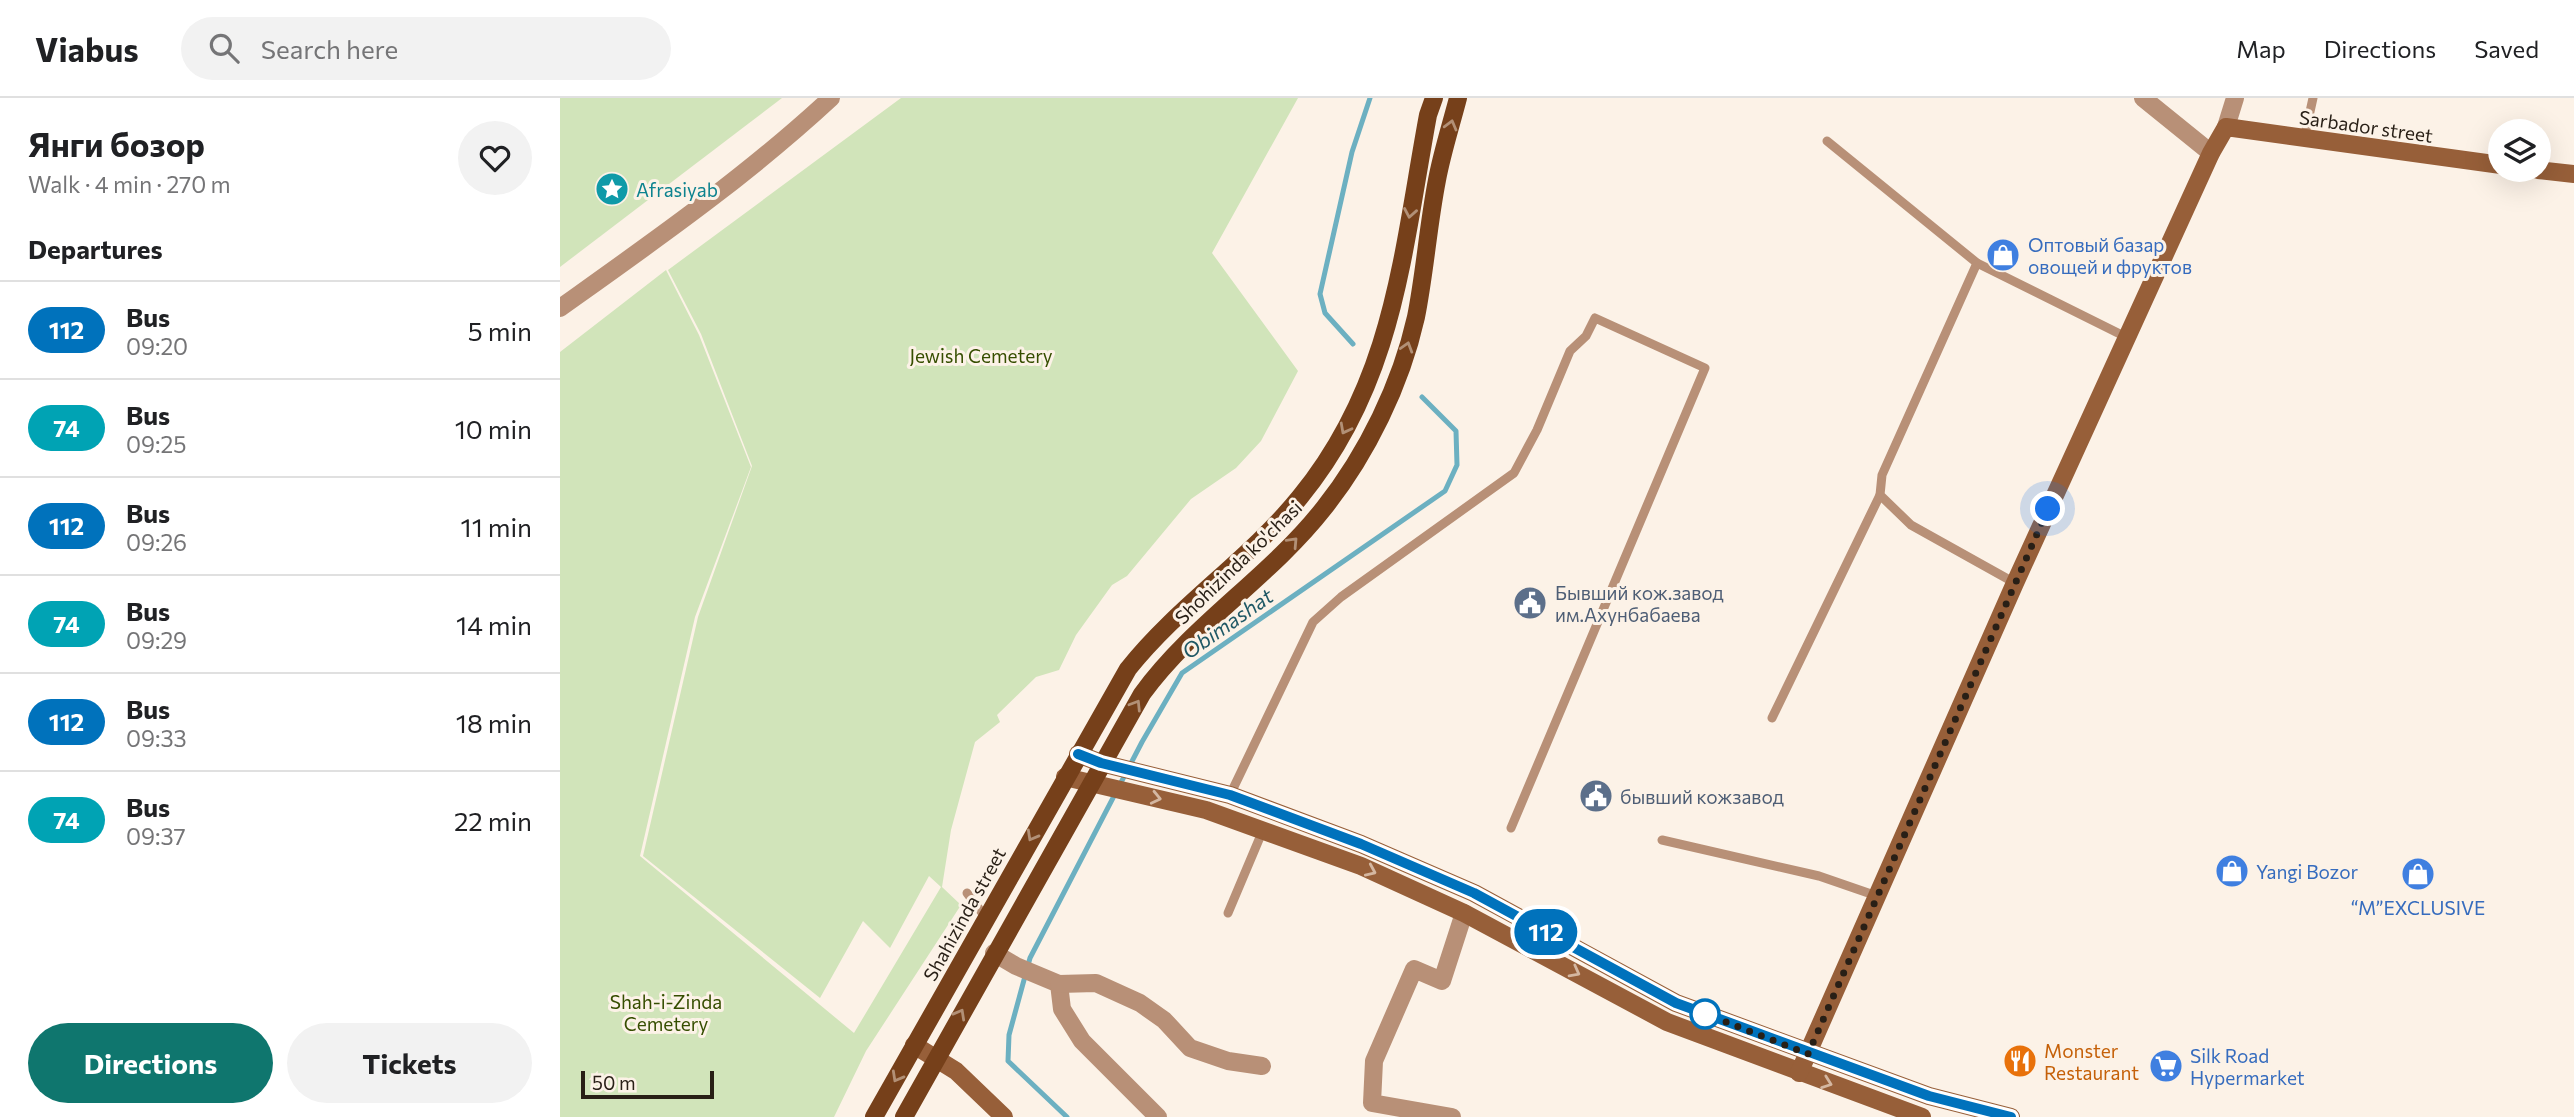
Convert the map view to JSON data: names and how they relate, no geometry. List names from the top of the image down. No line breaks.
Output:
{"streets":{"main road":["Sarbador street","Shohizinda ko'chasi","Shahizinda street"]},"crossings":[["Shohizinda ko'chasi","Shahizinda street"]],"water":["Obimashat"],"parks":["Jewish Cemetery","Shah-i-Zinda Cemetery"],"places":{"place":["Afrasiyab"],"shop":["Оптовый базар овощей и фруктов","Yangi Bozor","“M”EXCLUSIVE"],"public building":["Бывший кож.завод им.Ахунбабаева","бывший кожзавод"],"restaurant":["Monster Restaurant"],"supermarket":["Silk Road Hypermarket"]},"lines":["bus line 112"],"scale_bar":"50 m","page":{"header":"Viabus","search":"Search here","nav":["Map","Directions","Saved"],"heading":[["Янги бозор","Walk · 4 min · 270 m"],"Departures"],"on_map":"112","list":[{"mark":"112","name":"Bus","note":"09:20","value":"5 min"},{"mark":"74","name":"Bus","note":"09:25","value":"10 min"},{"mark":"112","name":"Bus","note":"09:26","value":"11 min"},{"mark":"74","name":"Bus","note":"09:29","value":"14 min"},{"mark":"112","name":"Bus","note":"09:33","value":"18 min"},{"mark":"74","name":"Bus","note":"09:37","value":"22 min"}],"buttons":["Directions","Tickets"],"scale":"50 m"}}
